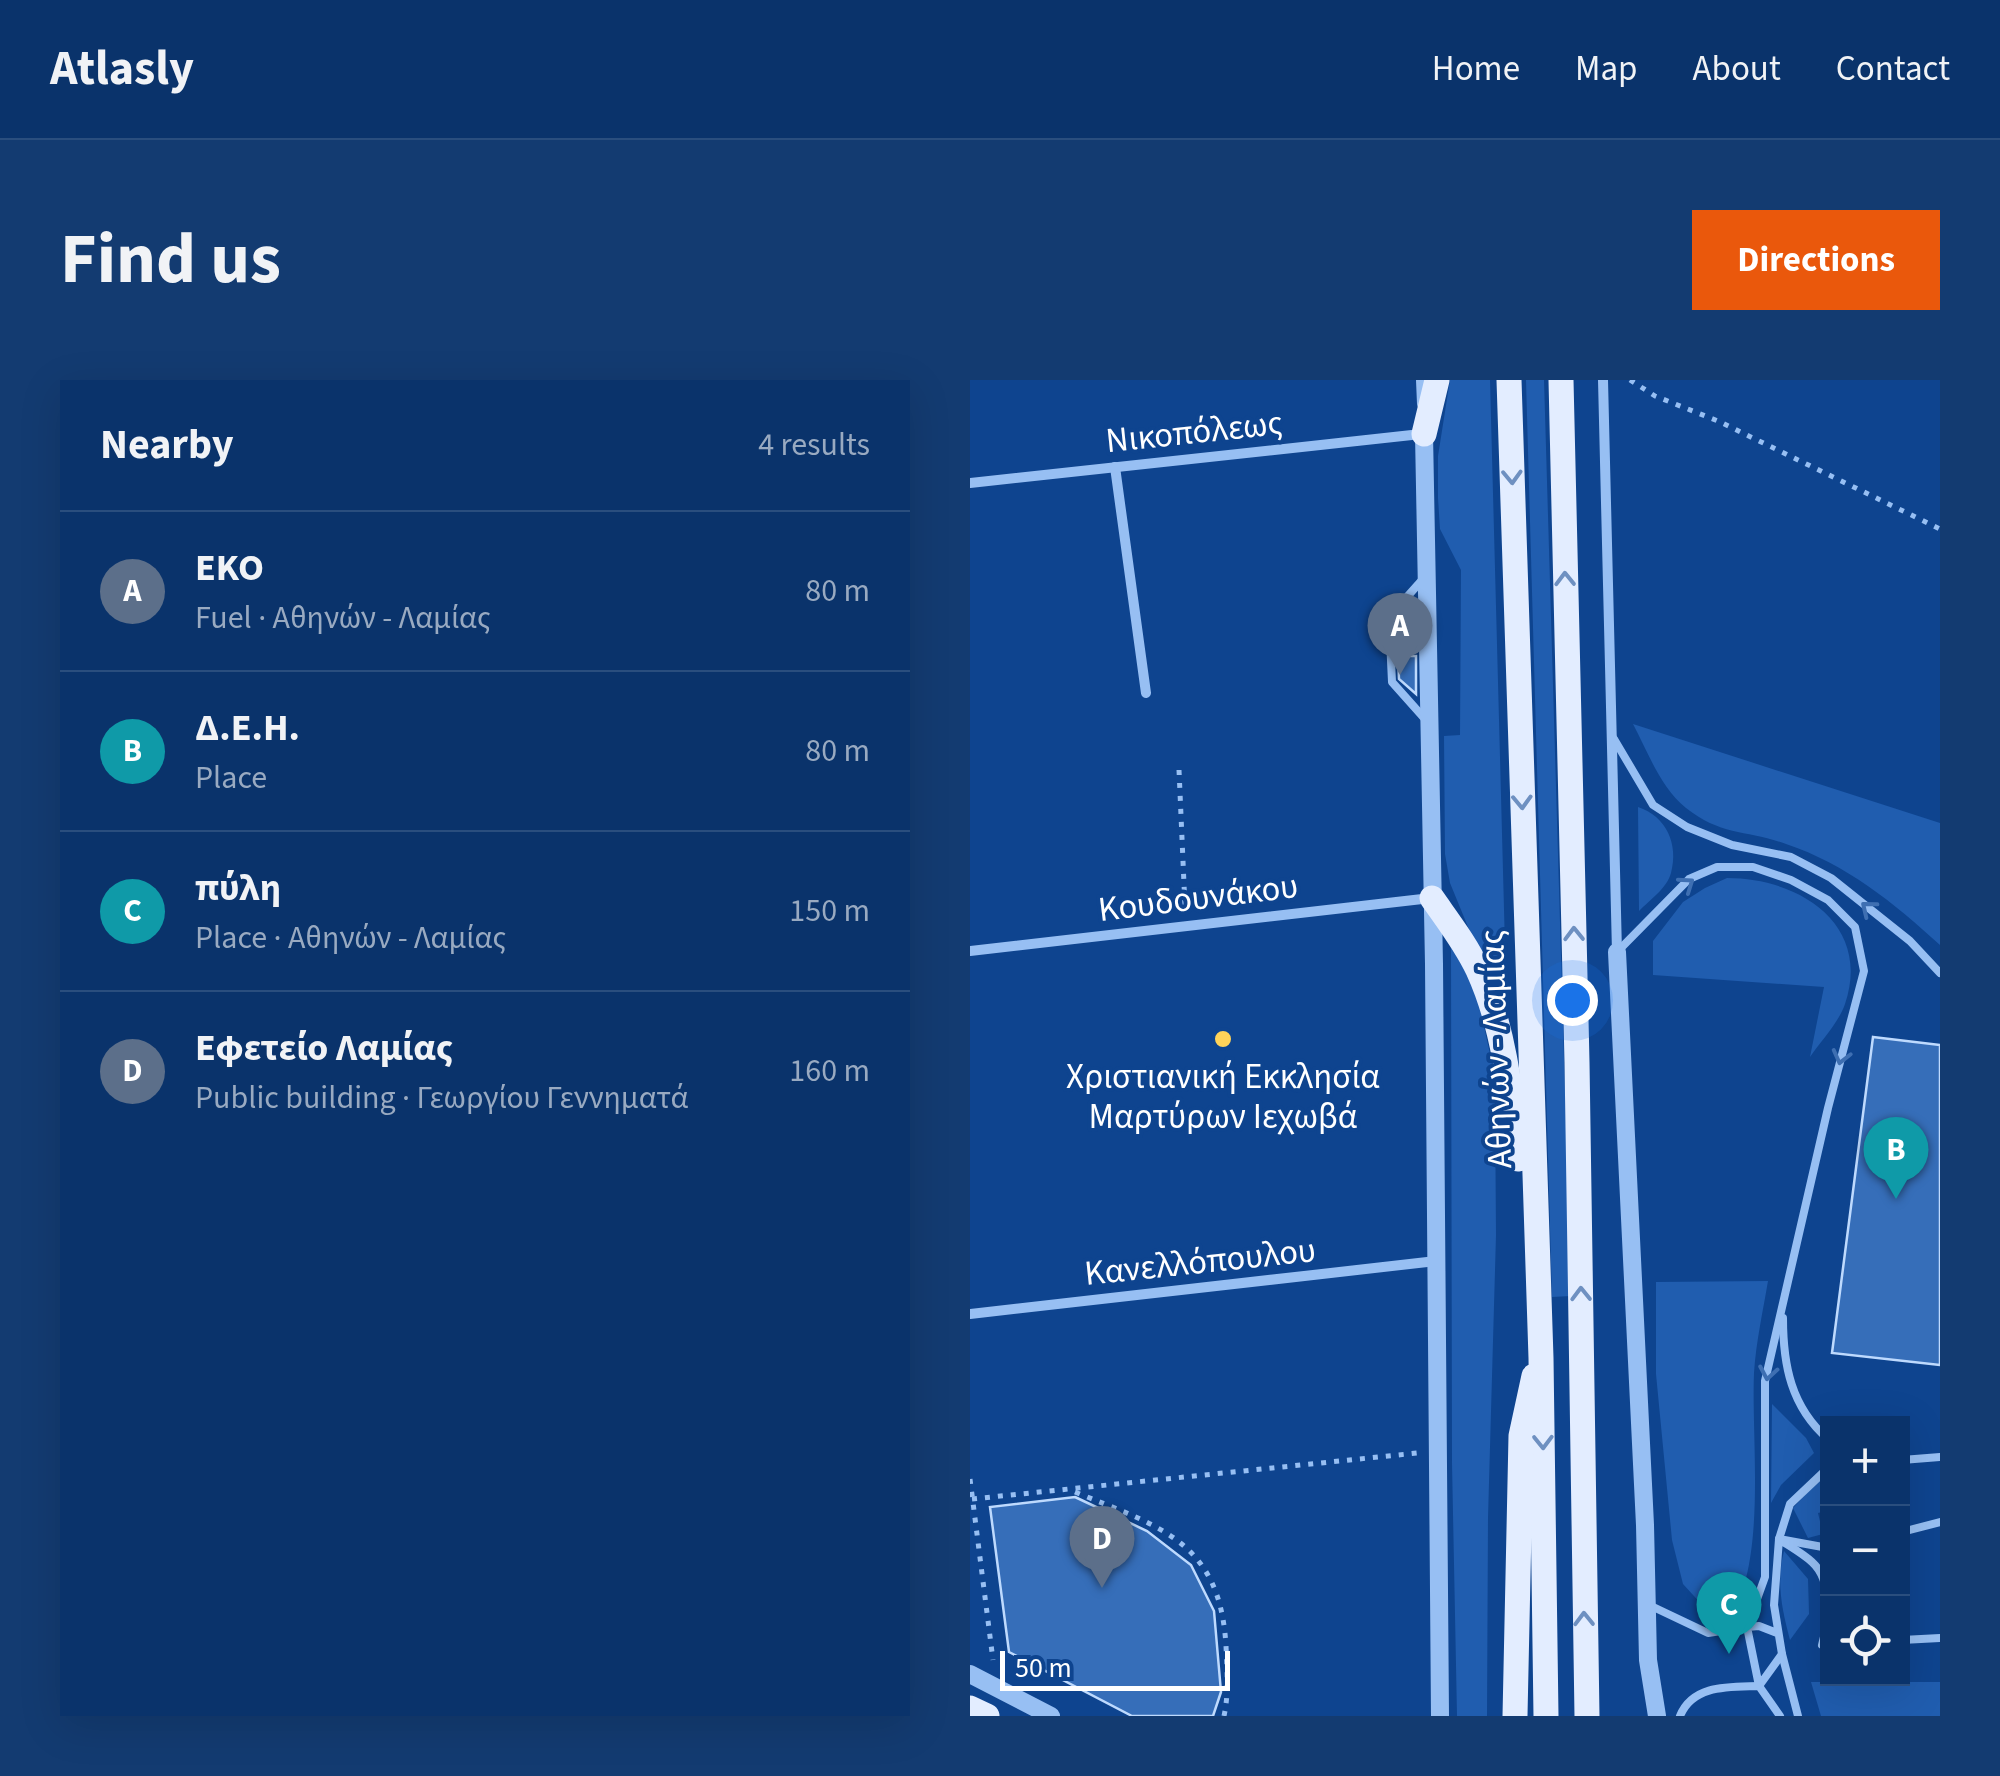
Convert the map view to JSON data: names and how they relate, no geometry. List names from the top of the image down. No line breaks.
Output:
{"streets":{"main road":["Αθηνών - Λαμίας"],"street":["Νικοπόλεως","Κουδουνάκου","Κανελλόπουλου"]},"places":["Χριστιανική Εκκλησία Μαρτύρων Ιεχωβά"],"scale_bar":"50 m","page":{"header":"Atlasly","nav":["Home","Map","About","Contact"],"title":"Find us","buttons":"Directions","heading":["Nearby","4 results"],"list":[{"mark":"A","name":"EKO","note":"Fuel · Αθηνών - Λαμίας","value":"80 m"},{"mark":"B","name":"Δ.Ε.Η.","note":"Place","value":"80 m"},{"mark":"C","name":"πύλη","note":"Place · Αθηνών - Λαμίας","value":"150 m"},{"mark":"D","name":"Εφετείο Λαμίας","note":"Public building · Γεωργίου Γεννηματά","value":"160 m"}],"pins":["A","B","D","C"],"map_buttons":["+","−"],"scale":"50 m"}}
